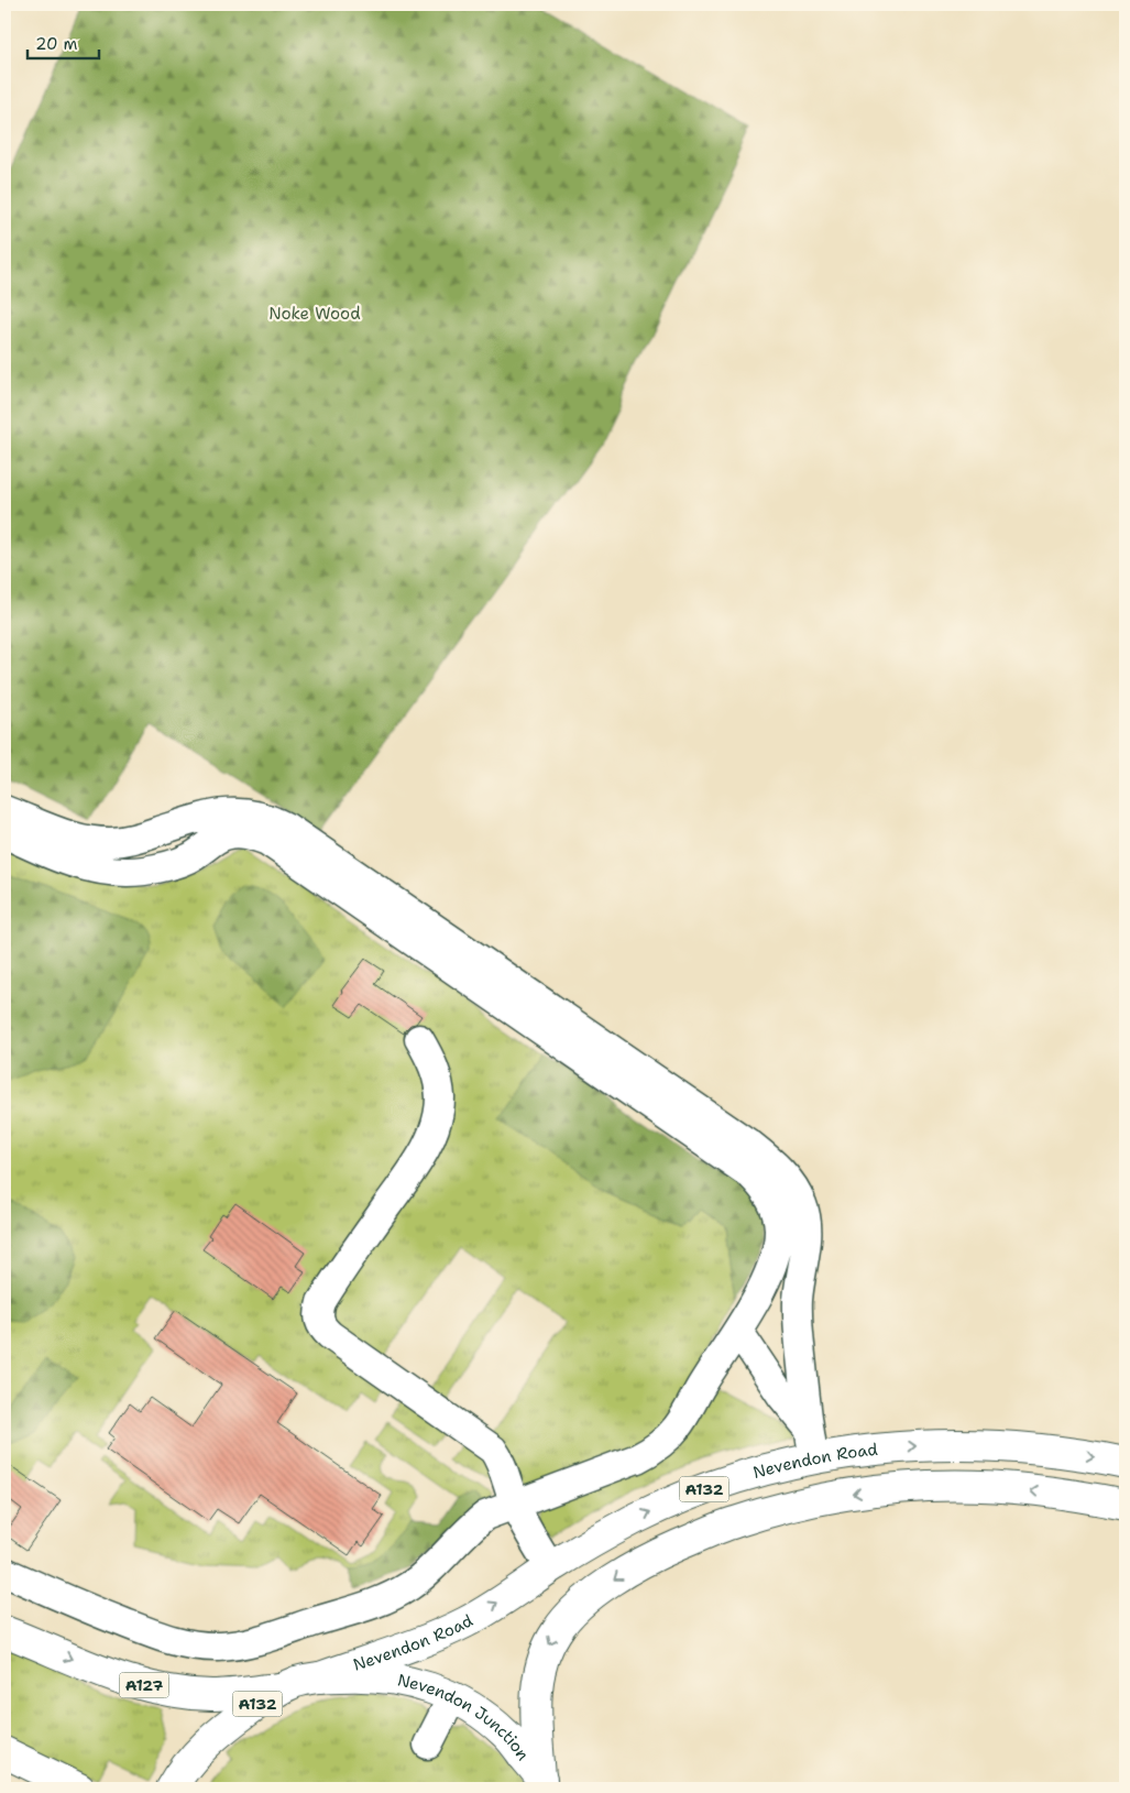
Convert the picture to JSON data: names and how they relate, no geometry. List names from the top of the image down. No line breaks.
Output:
{"streets":{"main road":["Nevendon Road","A132","A127","Nevendon Junction"]},"crossings":[["Nevendon Road","Nevendon Junction"],["A132","Nevendon Junction"],["A127","Nevendon Junction"]],"one_way":["Nevendon Road"],"parks":["Noke Wood"],"scale_bar":"20 m"}
